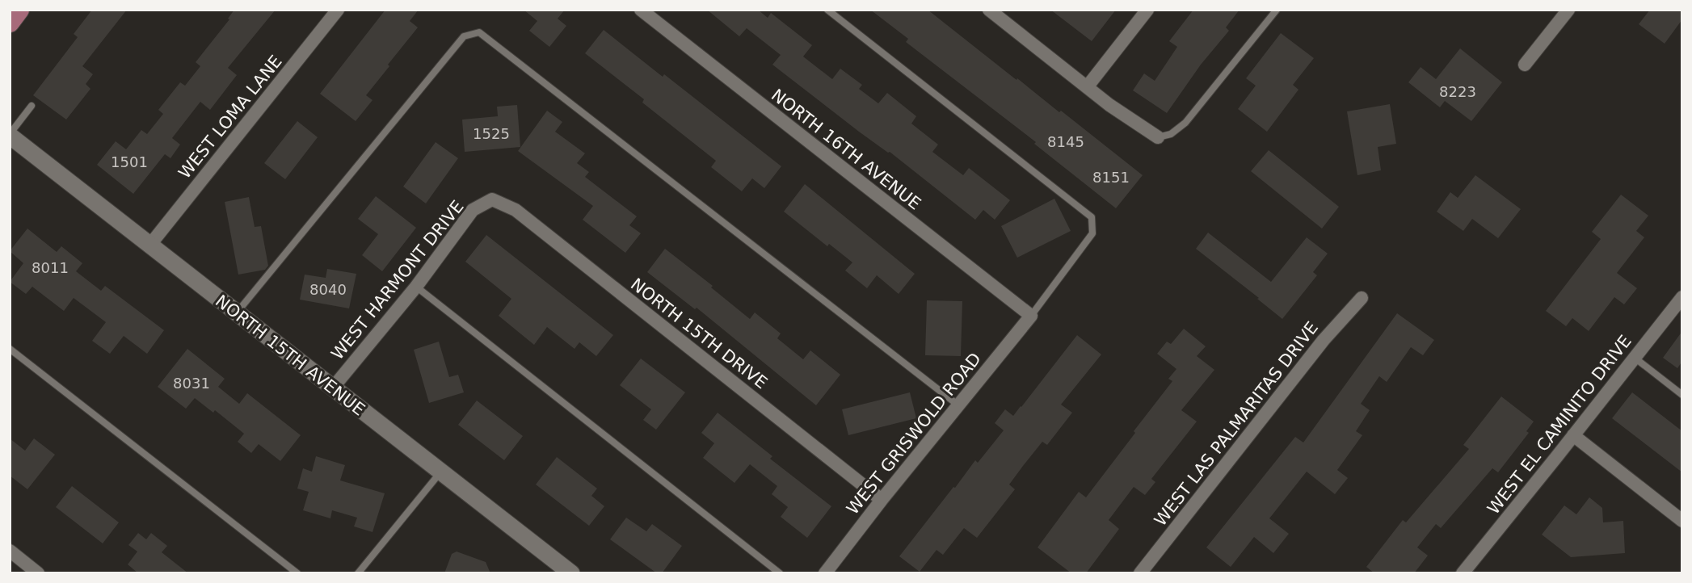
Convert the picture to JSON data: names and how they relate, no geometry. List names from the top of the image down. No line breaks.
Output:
{"streets":{"street":["WEST LOMA LANE","NORTH 16TH AVENUE","WEST HARMONT DRIVE","NORTH 15TH DRIVE","NORTH 15TH AVENUE","WEST LAS PALMARITAS DRIVE","WEST EL CAMINITO DRIVE","WEST GRISWOLD ROAD"]},"crossings":[["WEST LOMA LANE","NORTH 15TH AVENUE"],["NORTH 16TH AVENUE","WEST GRISWOLD ROAD"],["WEST HARMONT DRIVE","NORTH 15TH DRIVE"],["WEST HARMONT DRIVE","NORTH 15TH AVENUE"],["NORTH 15TH DRIVE","WEST GRISWOLD ROAD"]],"house_numbers":["8223","1525","8145","1501","8151","8011","8040","8031"]}
